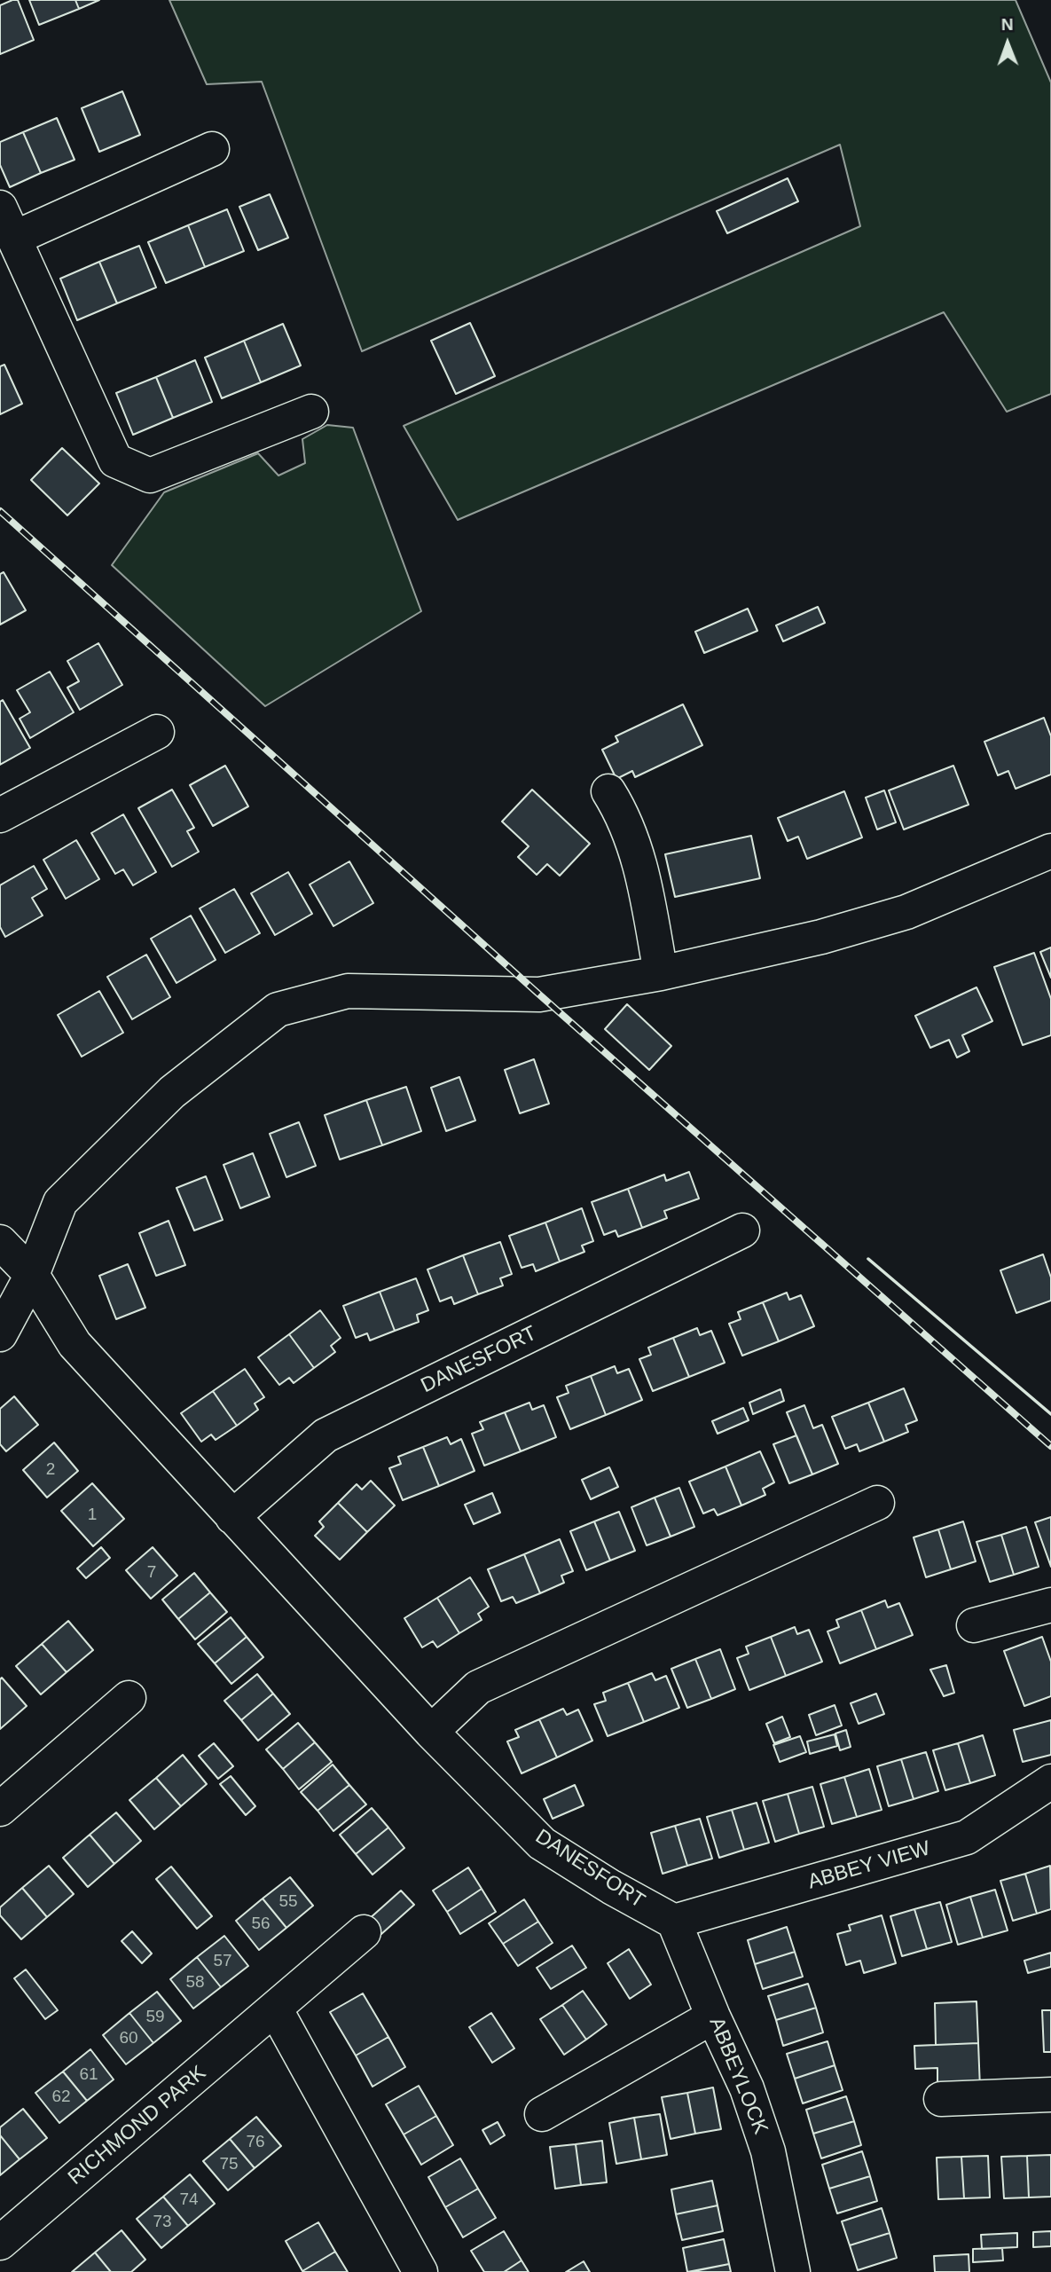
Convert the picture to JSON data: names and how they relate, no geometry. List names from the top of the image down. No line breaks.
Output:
{"streets":{"street":["DANESFORT","ABBEY VIEW","ABBEYLOCK","RICHMOND PARK"]},"crossings":[["DANESFORT","ABBEY VIEW"],["DANESFORT","ABBEYLOCK"],["ABBEY VIEW","ABBEYLOCK"]],"house_numbers":["2","1","7","55","56","57","58","59","60","61","62","76","75","74","73"],"north":"top"}
